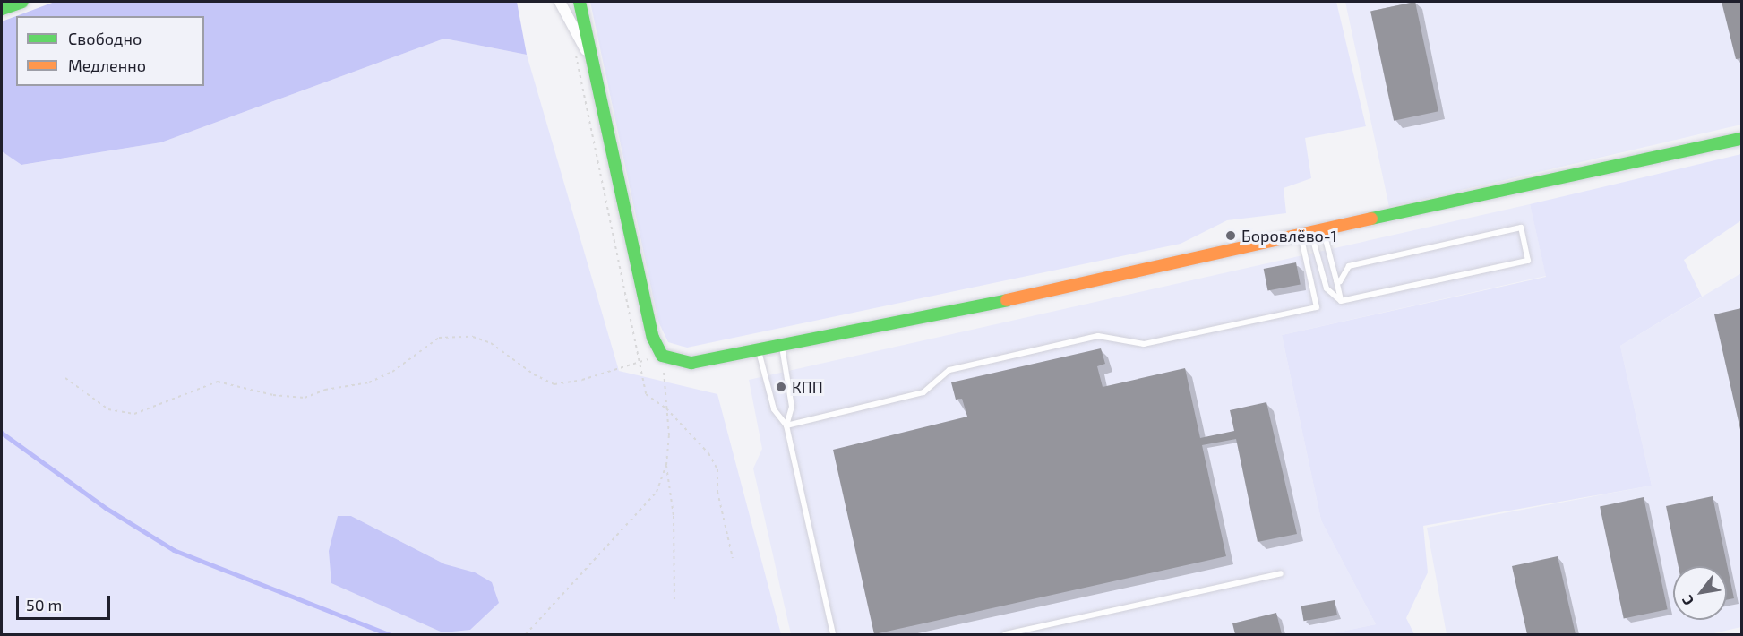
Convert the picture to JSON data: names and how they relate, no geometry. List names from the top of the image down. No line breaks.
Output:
{"places":["Боровлёво-1","КПП"],"legend":["Свободно","Медленно"],"scale_bar":"50 m","north":"bottom left"}
